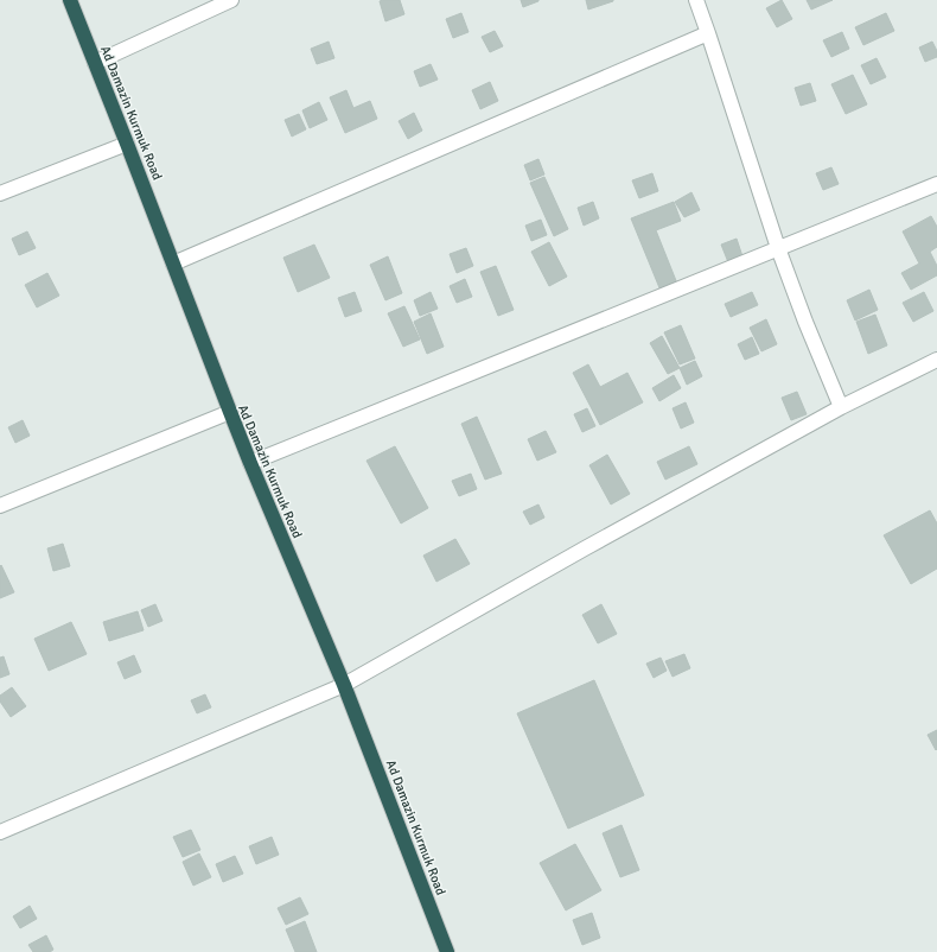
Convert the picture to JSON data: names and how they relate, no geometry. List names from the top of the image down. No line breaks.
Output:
{"streets":{"highway":["Ad Damazin Kurmuk Road"]}}
